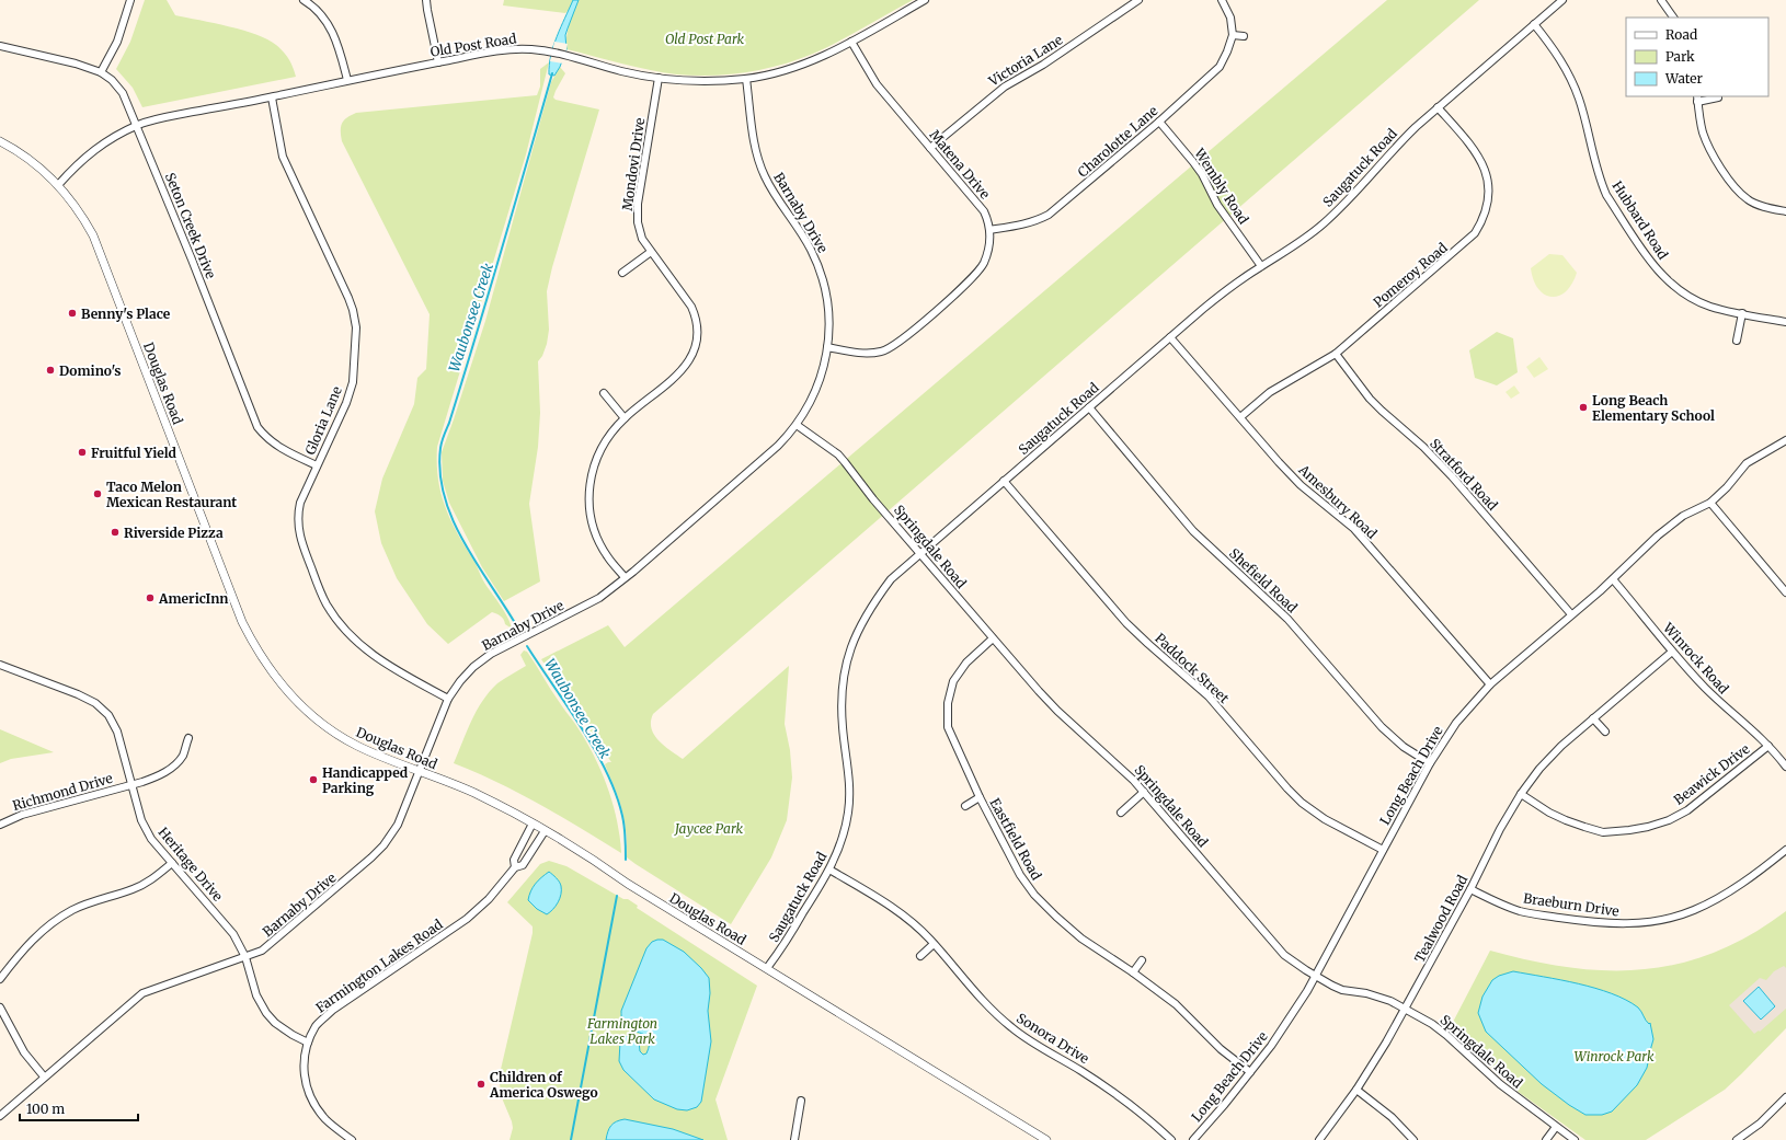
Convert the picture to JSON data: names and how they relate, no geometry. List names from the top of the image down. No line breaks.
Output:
{"streets":{"street":["Old Post Road","Victoria Lane","Charolotte Lane","Mondovi Drive","Matena Drive","Saugatuck Road","Wembly Road","Barnaby Drive","Hubbard Road","Seton Creek Drive","Pomeroy Road","Douglas Road","Gloria Lane","Stratford Road","Amesbury Road","Springdale Road","Shefield Road","Winrock Road","Paddock Street","Beawick Drive","Long Beach Drive","Richmond Drive","Eastfield Road","Heritage Drive","Braeburn Drive","Tealwood Road","Farmington Lakes Road","Sonora Drive"]},"crossings":[["Old Post Road","Mondovi Drive"],["Old Post Road","Matena Drive"],["Old Post Road","Barnaby Drive"],["Old Post Road","Seton Creek Drive"],["Old Post Road","Douglas Road"],["Old Post Road","Gloria Lane"],["Victoria Lane","Matena Drive"],["Charolotte Lane","Matena Drive"],["Charolotte Lane","Wembly Road"],["Mondovi Drive","Barnaby Drive"],["Matena Drive","Barnaby Drive"],["Saugatuck Road","Wembly Road"],["Saugatuck Road","Hubbard Road"],["Saugatuck Road","Pomeroy Road"],["Saugatuck Road","Douglas Road"],["Saugatuck Road","Amesbury Road"],["Saugatuck Road","Springdale Road"],["Saugatuck Road","Shefield Road"],["Saugatuck Road","Paddock Street"],["Saugatuck Road","Sonora Drive"],["Barnaby Drive","Douglas Road"],["Barnaby Drive","Gloria Lane"],["Barnaby Drive","Springdale Road"],["Barnaby Drive","Heritage Drive"],["Seton Creek Drive","Gloria Lane"],["Pomeroy Road","Stratford Road"],["Pomeroy Road","Amesbury Road"],["Douglas Road","Farmington Lakes Road"],["Stratford Road","Long Beach Drive"],["Amesbury Road","Long Beach Drive"],["Springdale Road","Long Beach Drive"],["Springdale Road","Eastfield Road"],["Springdale Road","Tealwood Road"],["Shefield Road","Long Beach Drive"],["Winrock Road","Beawick Drive"],["Winrock Road","Long Beach Drive"],["Winrock Road","Tealwood Road"],["Paddock Street","Long Beach Drive"],["Beawick Drive","Tealwood Road"],["Long Beach Drive","Eastfield Road"],["Richmond Drive","Heritage Drive"],["Heritage Drive","Farmington Lakes Road"],["Braeburn Drive","Tealwood Road"]],"water":["Waubonsee Creek"],"parks":["Old Post Park","Jaycee Park","Farmington Lakes Park","Winrock Park"],"places":["Benny's Place","Domino's","Long Beach Elementary School","Fruitful Yield","Taco Melon Mexican Restaurant","Riverside Pizza","AmericInn","Handicapped Parking","Children of America Oswego"],"legend":["Road","Park","Water"],"scale_bar":"100 m"}
